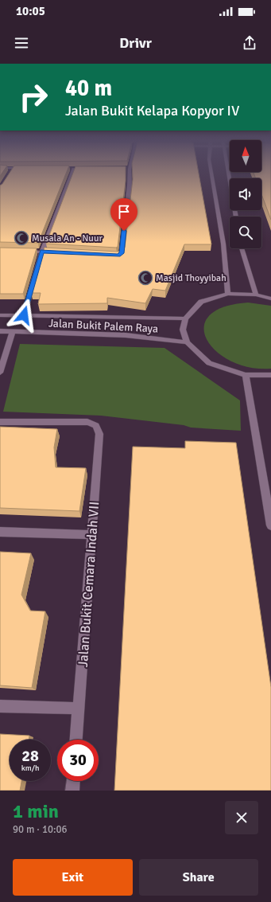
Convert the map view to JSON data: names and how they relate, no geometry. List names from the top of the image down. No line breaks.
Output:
{"streets":{"street":["Jalan Bukit Palem Raya","Jalan Bukit Cemara Indah VII"]},"places":{"mosque":["Musala An - Nuur","Masjid Thoyyibah"]},"north":"top","page":{"status":"10:05","header":"Drivr","turn":["40 m","Jalan Bukit Kelapa Kopyor IV"],"speed":"28 km/h","limit":"30","heading":["1 min","90 m · 10:06"],"buttons":["Exit","Share"]}}
